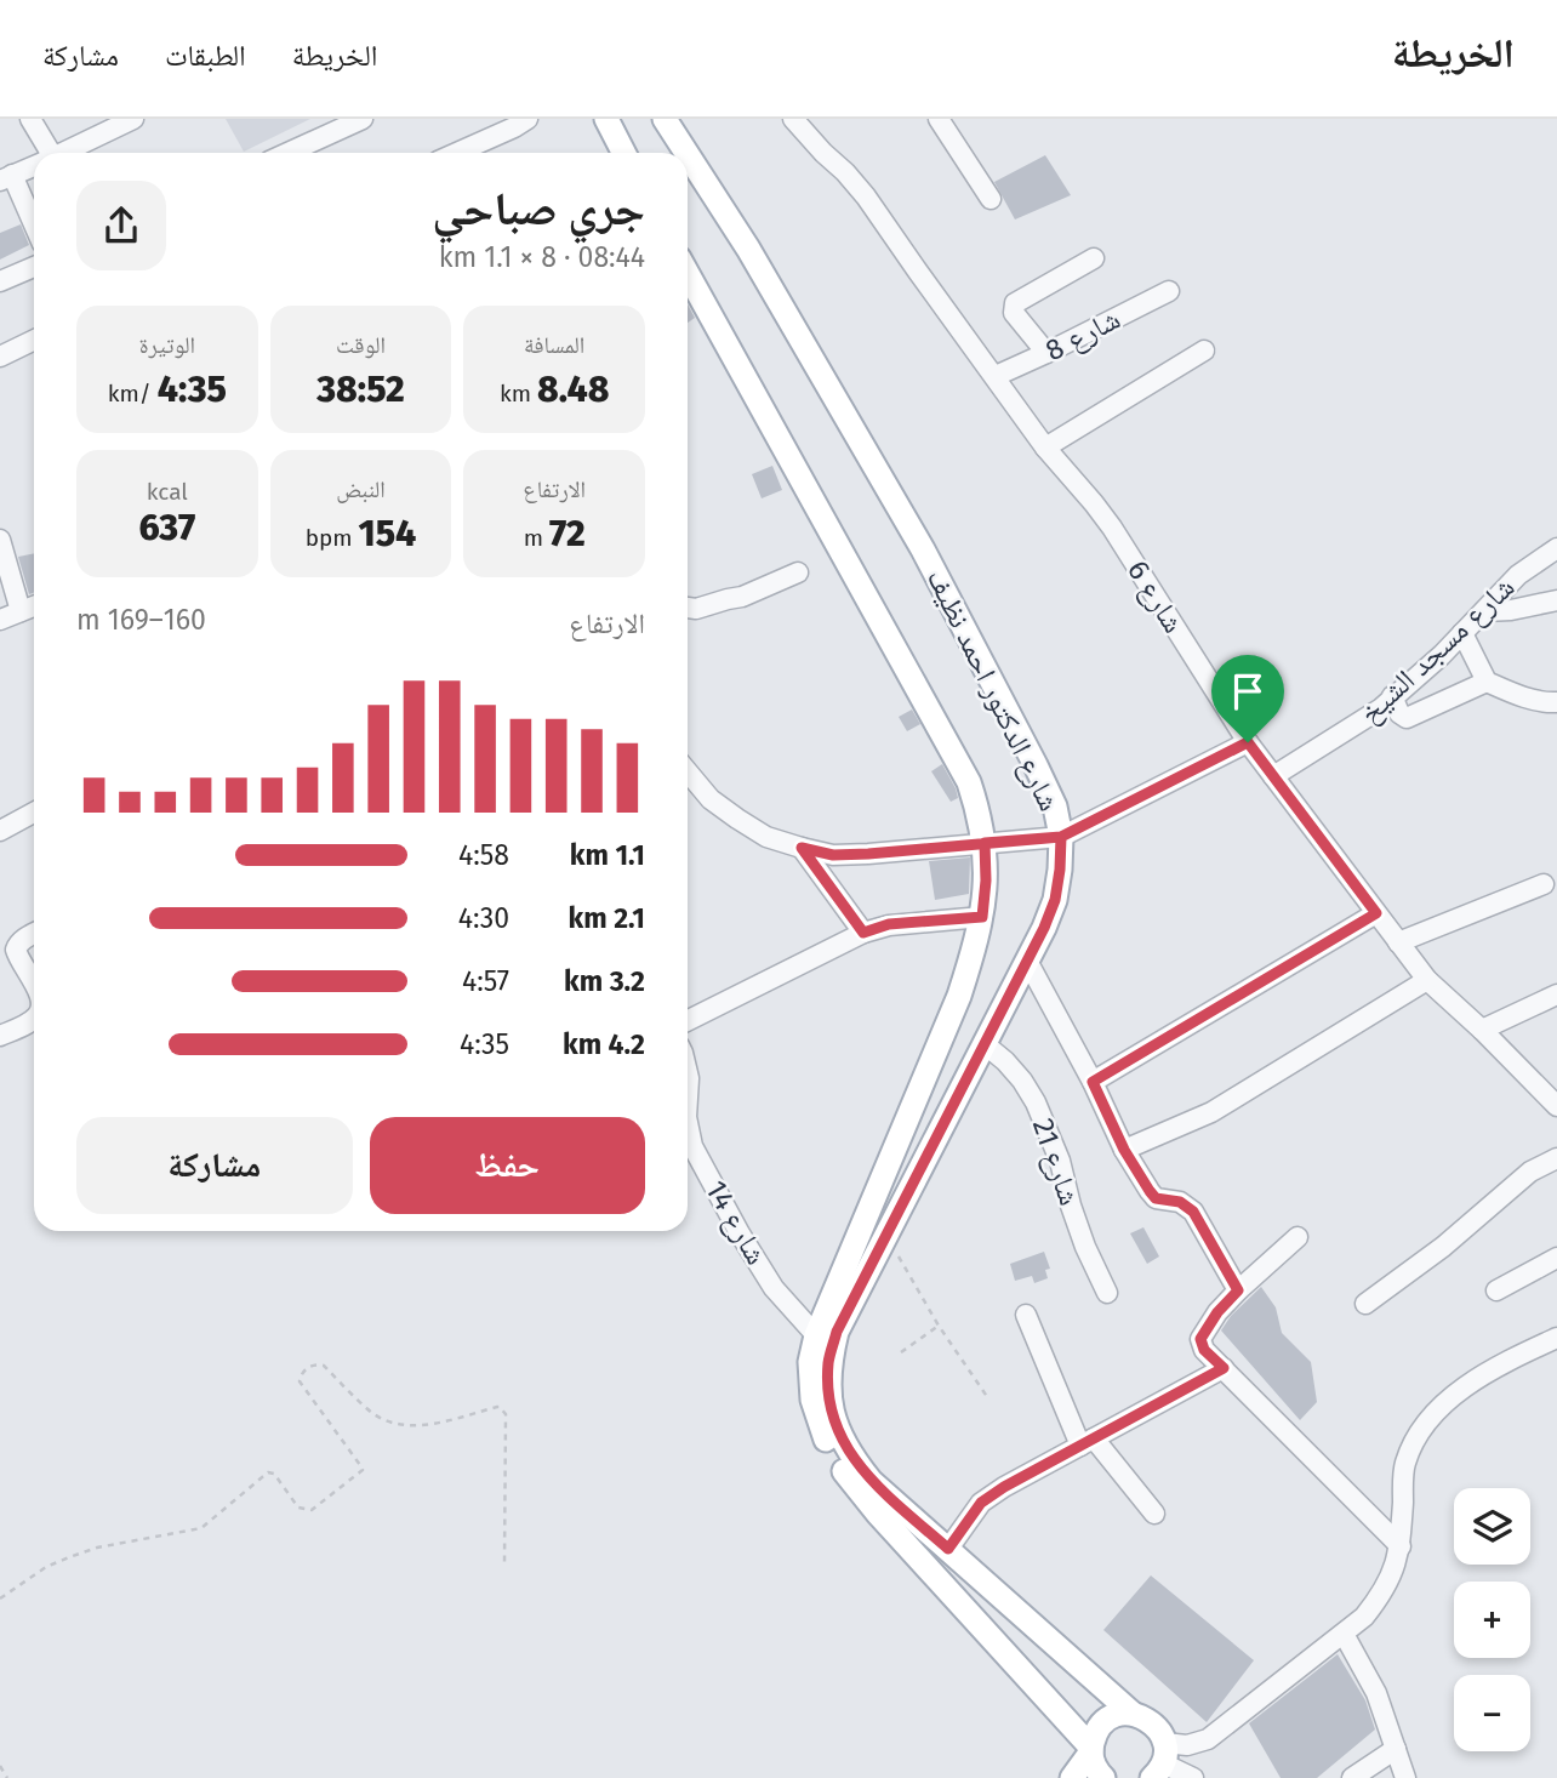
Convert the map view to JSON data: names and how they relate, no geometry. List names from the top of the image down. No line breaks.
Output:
{"streets":{"main road":["شارع الدكتور احمد نظيف"],"street":["شارع 8","شارع 6","شارع مسجد الشيخ","شارع 21","شارع 14"]},"crossings":[["شارع 8","شارع 6"],["شارع 6","شارع مسجد الشيخ"],["شارع الدكتور احمد نظيف","شارع 21"]],"page":{"header":"الخريطة","nav":["الخريطة","الطبقات","مشاركة"],"heading":["جري صباحي","08:44 · 8 × 1.1 km"],"stats":[["المسافة","8.48 km"],["الوقت","38:52"],["الوتيرة","4:35 /km"],["الارتفاع","72 m"],["النبض","154 bpm"],["kcal","637"]],"chart":["الارتفاع","160–169 m"],"list":[{"name":"1.1 km","note":"4:58"},{"name":"2.1 km","note":"4:30"},{"name":"3.2 km","note":"4:57"},{"name":"4.2 km","note":"4:35"}],"buttons":["حفظ","مشاركة"],"map_buttons":["+","−"]}}
